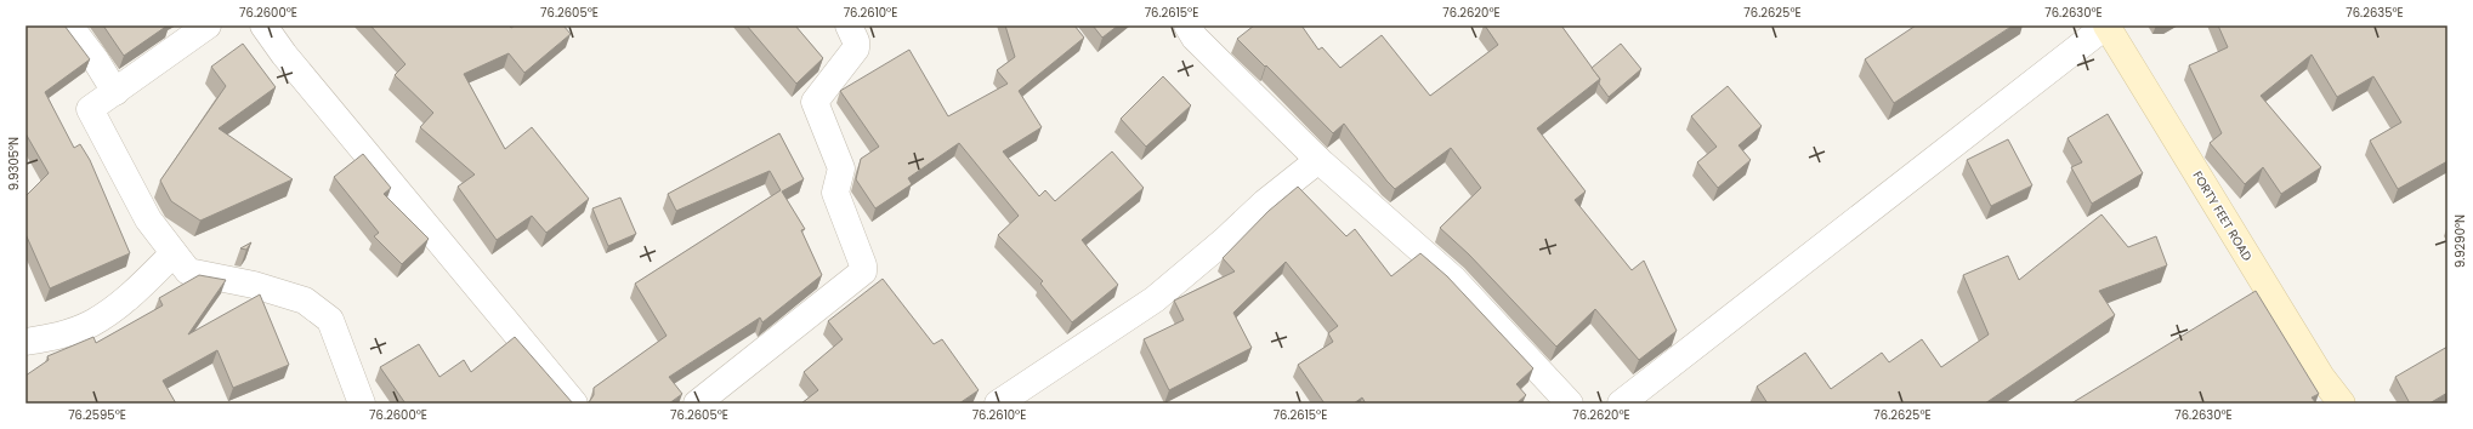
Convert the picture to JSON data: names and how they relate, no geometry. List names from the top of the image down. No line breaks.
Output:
{"streets":{"main road":["FORTY FEET ROAD"]},"coordinates":["76.2600°E","76.2605°E","76.2610°E","76.2615°E","76.2620°E","76.2625°E","76.2630°E","76.2635°E","9.9305°N","9.9290°N","76.2595°E"]}
